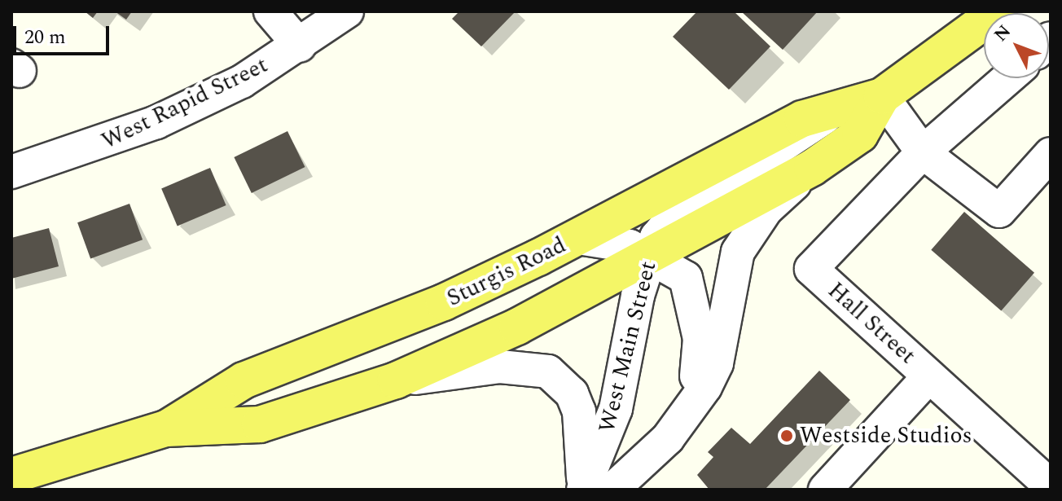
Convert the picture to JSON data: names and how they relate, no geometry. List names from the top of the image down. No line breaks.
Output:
{"streets":{"main road":["Sturgis Road"],"street":["West Rapid Street","Hall Street","West Main Street"]},"crossings":[["Sturgis Road","West Main Street"]],"places":["Westside Studios"],"scale_bar":"20 m","north":"top left"}
